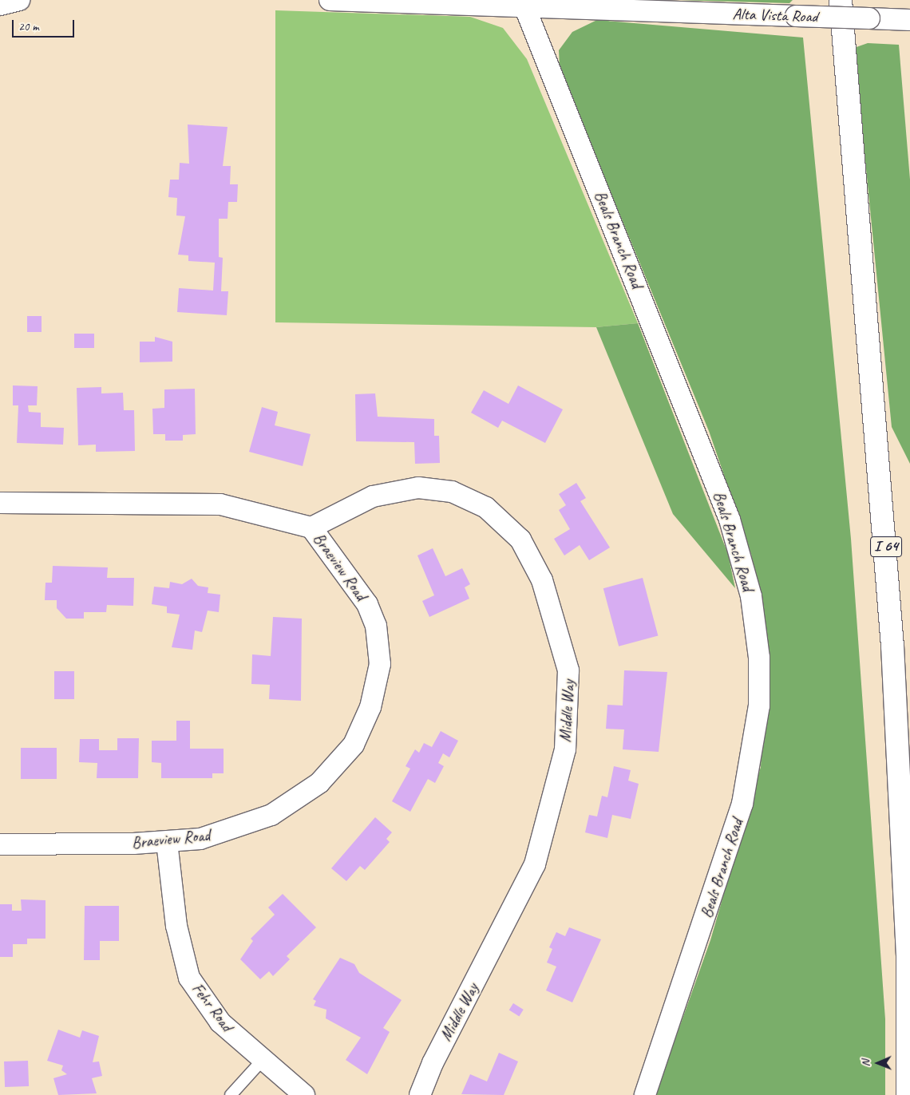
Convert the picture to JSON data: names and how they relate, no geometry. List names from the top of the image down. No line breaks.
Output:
{"streets":{"highway":["I 64"],"street":["Alta Vista Road","Beals Branch Road","Braeview Road","Middle Way","Fehr Road"]},"crossings":[["Alta Vista Road","Beals Branch Road"],["Braeview Road","Middle Way"],["Braeview Road","Fehr Road"]],"scale_bar":"20 m","north":"left"}
